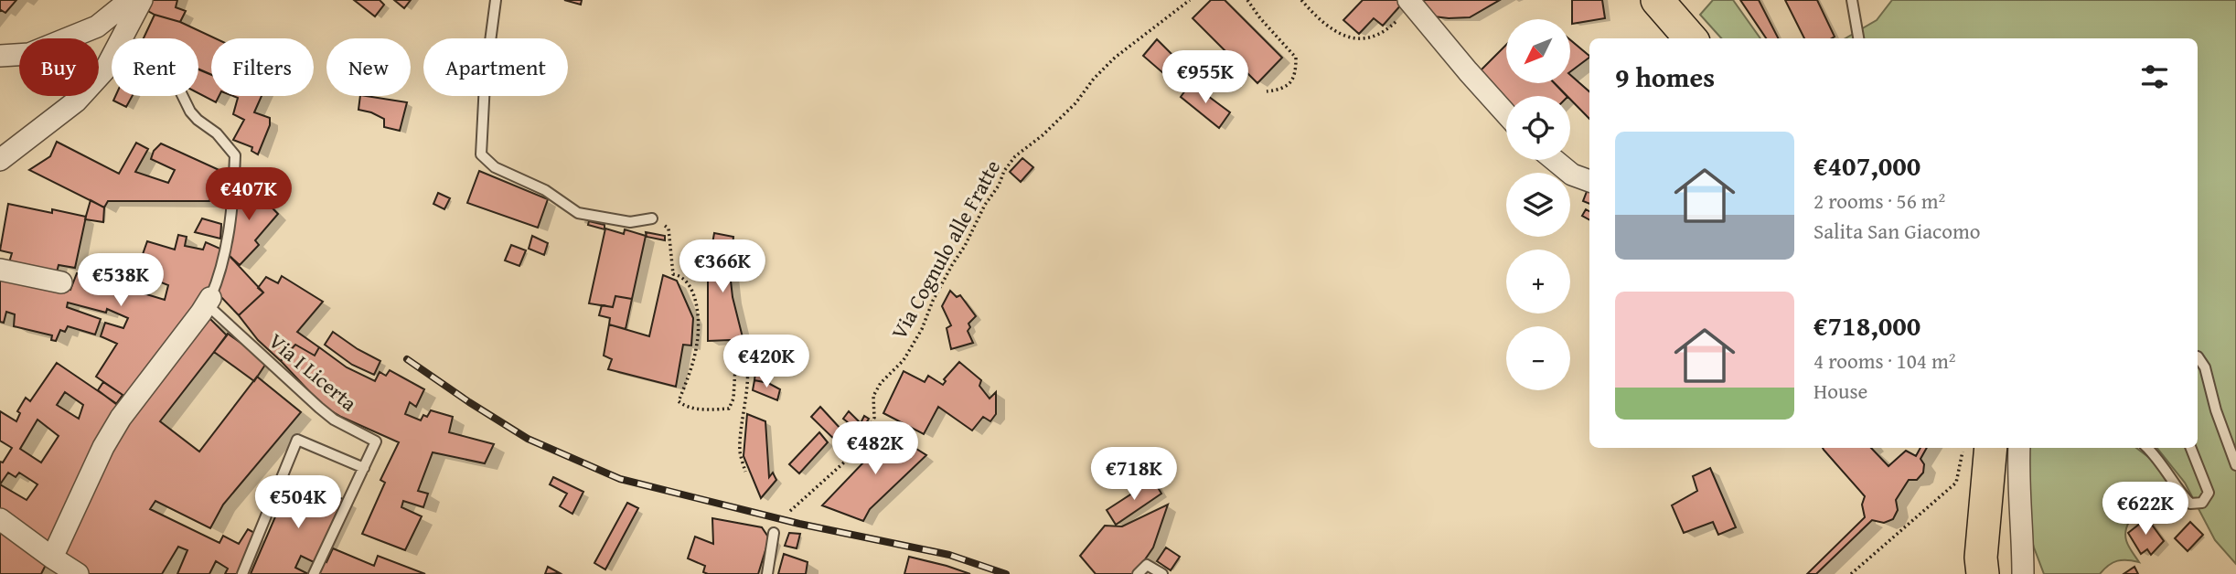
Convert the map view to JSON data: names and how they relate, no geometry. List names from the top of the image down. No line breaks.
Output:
{"streets":{"lane":["Via I Licerta"],"path":["Via Cognulo alle Fratte"]},"north":"bottom left","page":{"map_buttons":["+","−"],"chip":["Buy","Rent","Filters","New","Apartment"],"heading":"9 homes","price":["€955K","€407K","€366K","€538K","€420K","€482K","€718K","€504K","€622K"],"list":[{"name":"€407,000","note":"2 rooms · 56 m² · Salita San Giacomo"},{"name":"€718,000","note":"4 rooms · 104 m² · House"}]}}
